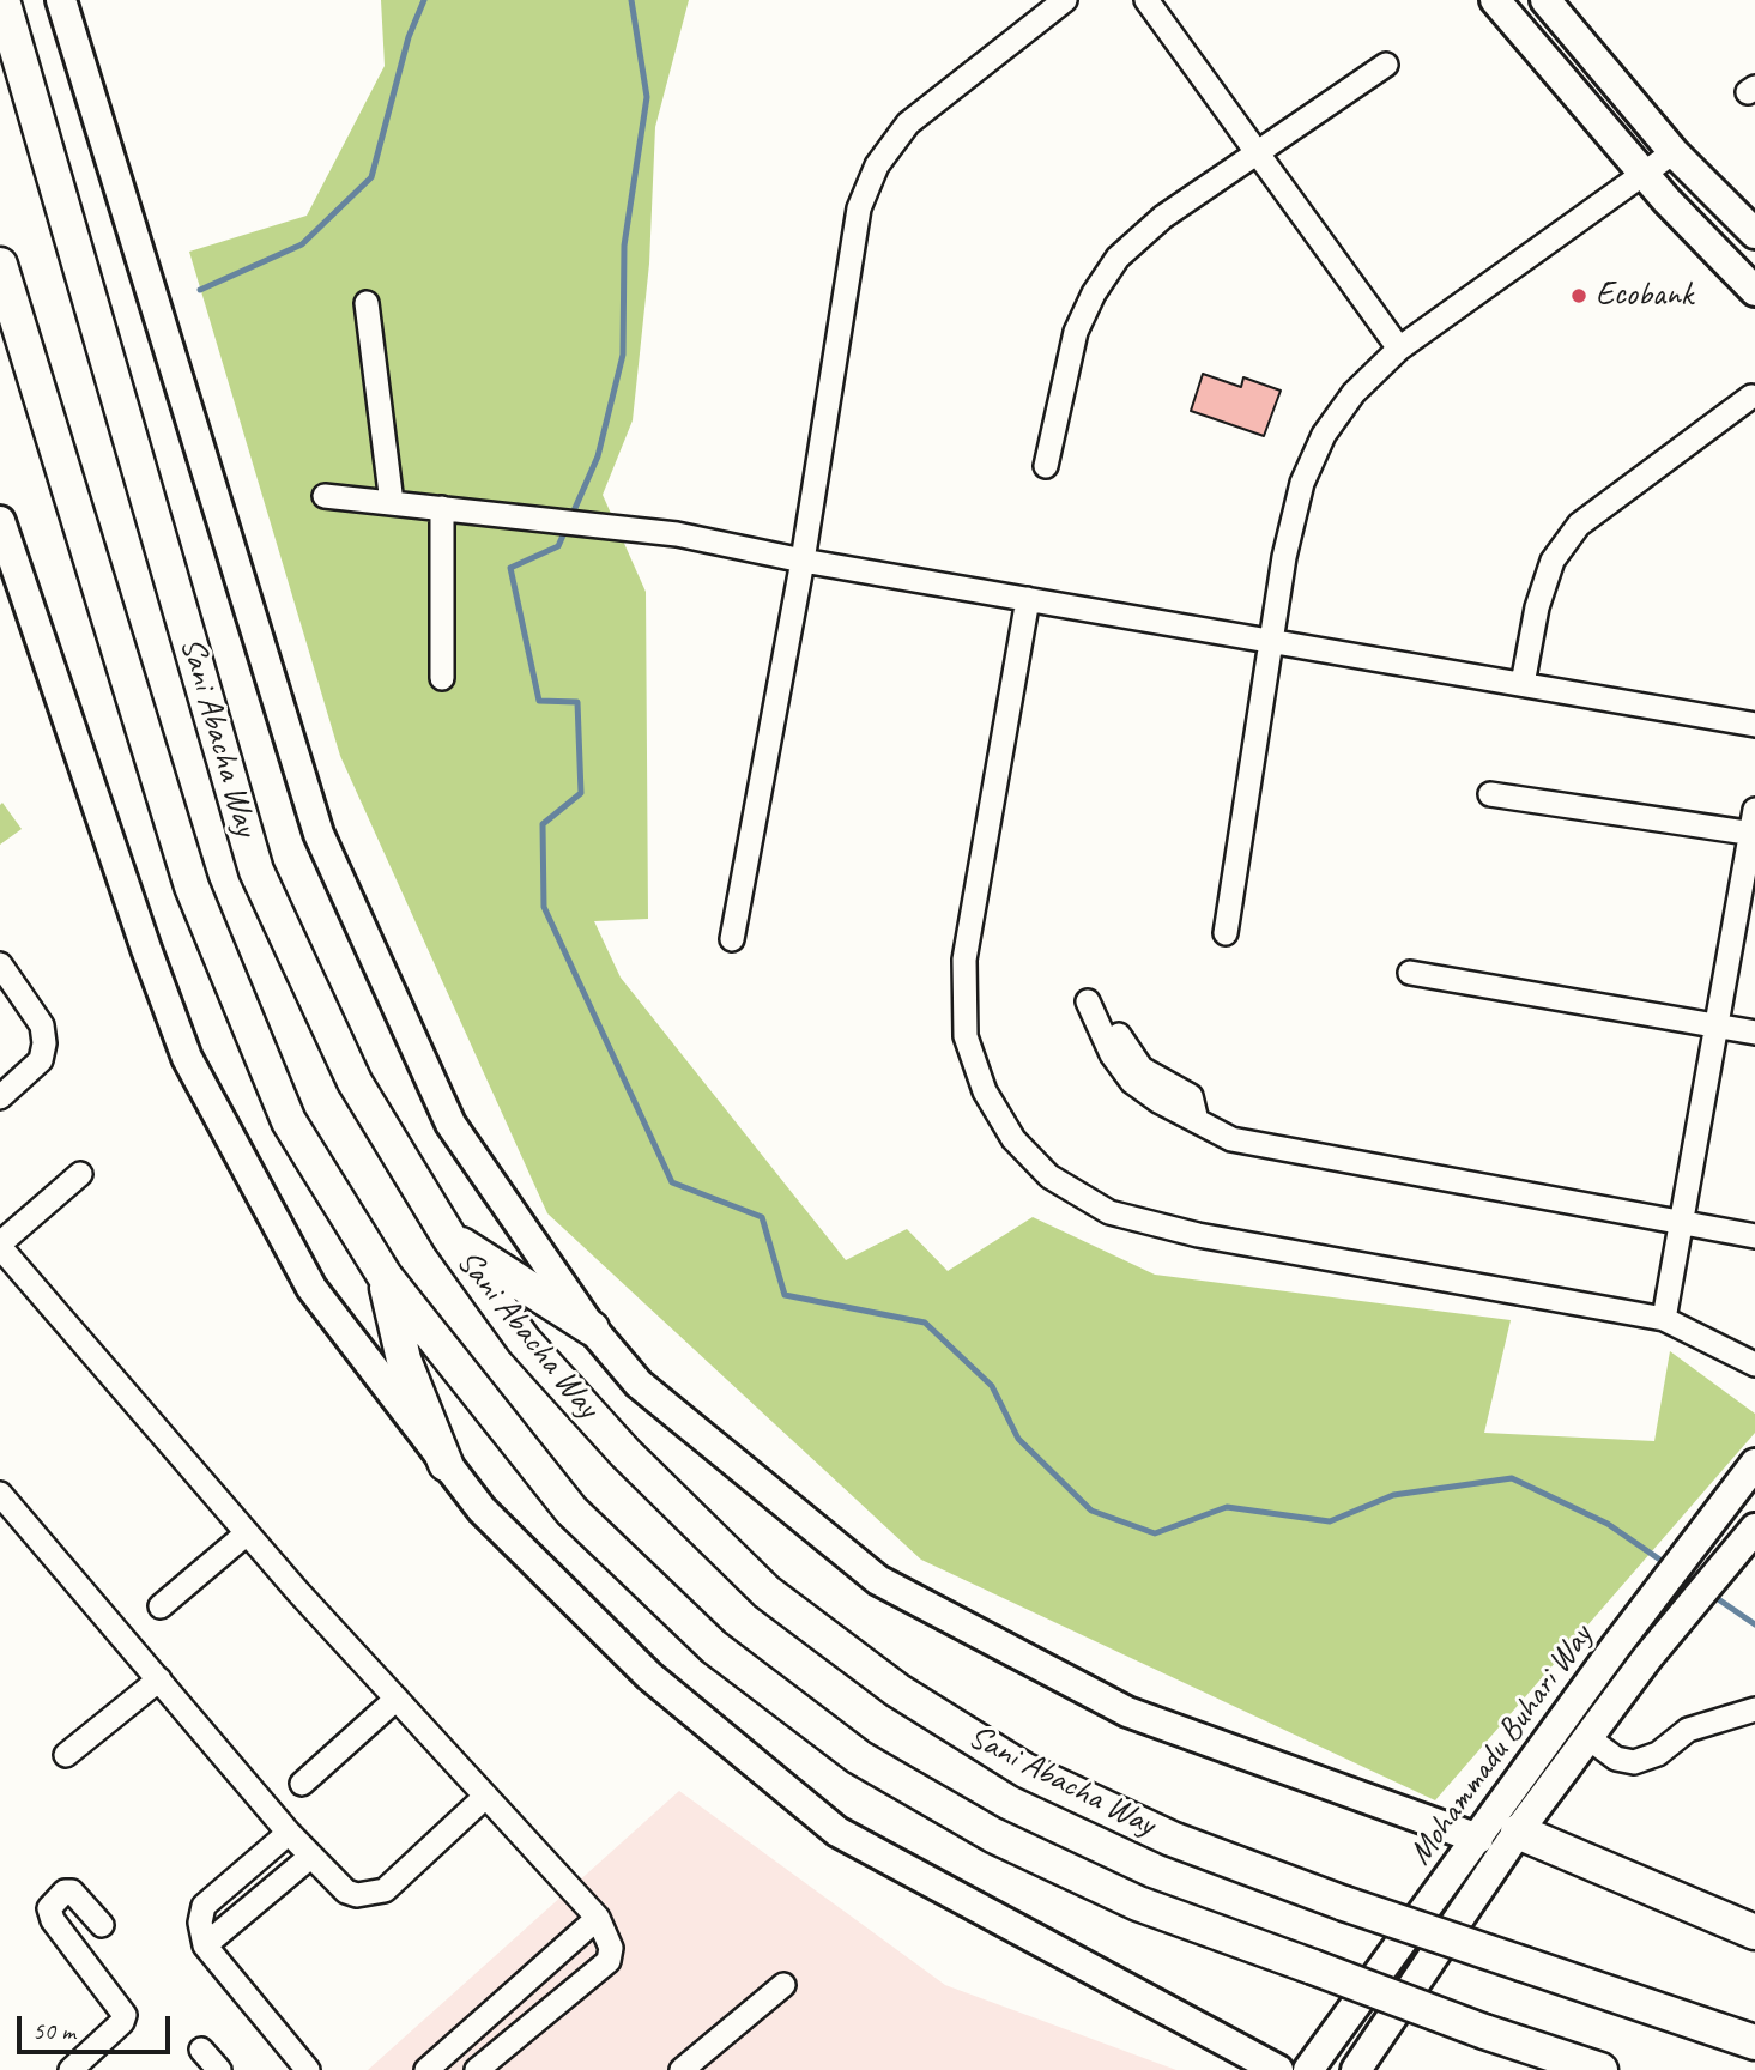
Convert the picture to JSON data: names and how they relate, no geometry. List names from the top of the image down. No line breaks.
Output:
{"streets":{"highway":["Sani Abacha Way"],"main road":["Mohammadu Buhari Way"]},"crossings":[["Sani Abacha Way","Mohammadu Buhari Way"]],"places":["Ecobank"],"scale_bar":"50 m"}
